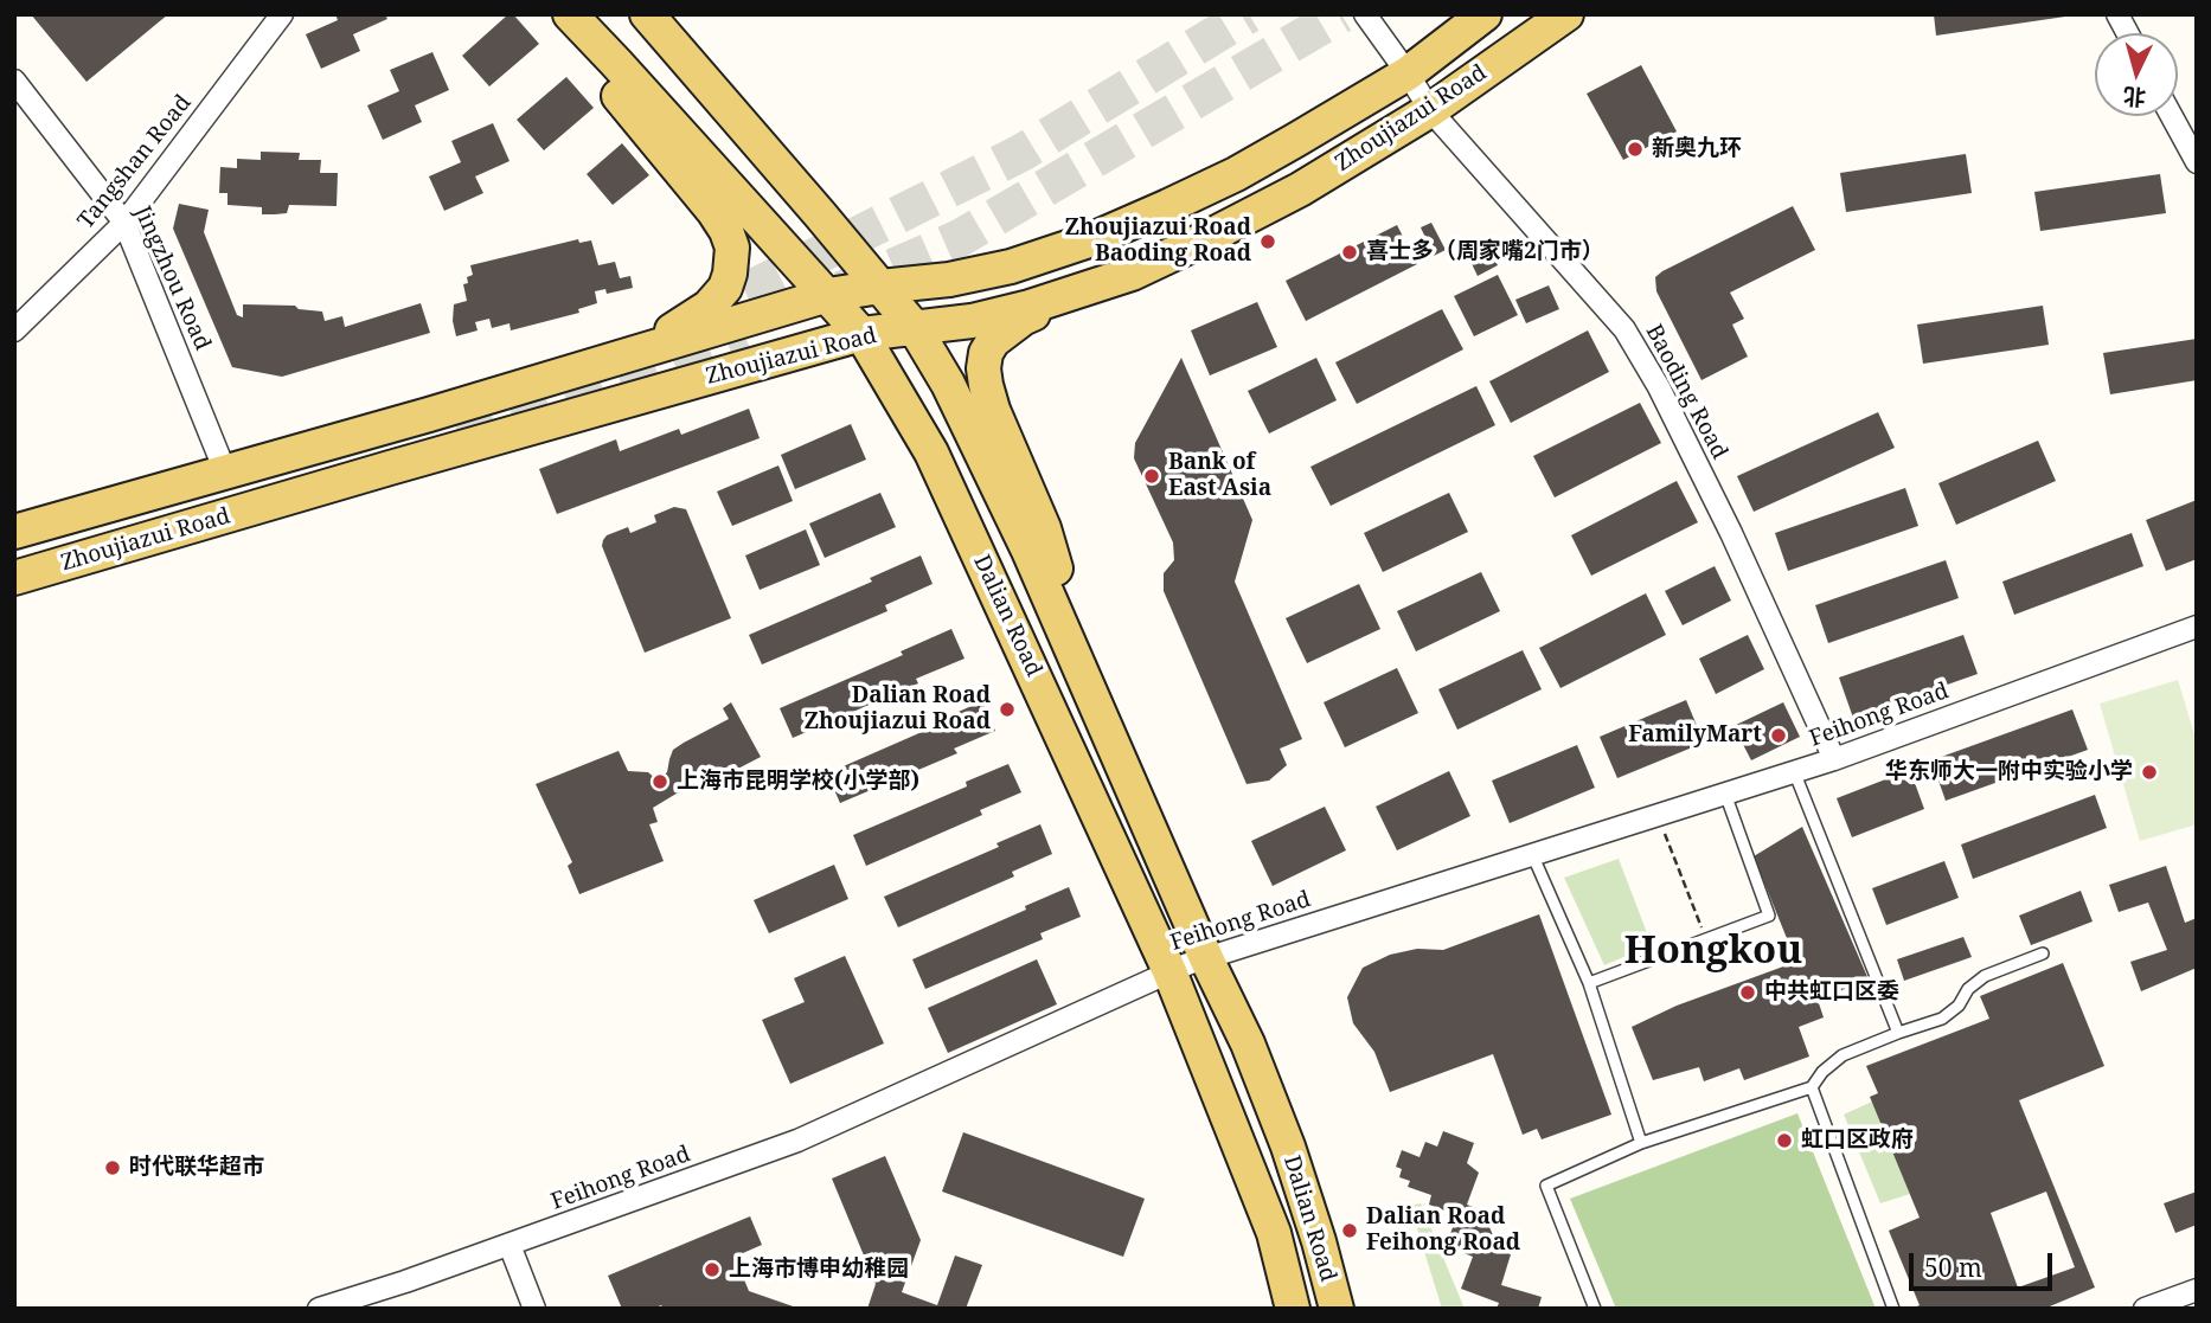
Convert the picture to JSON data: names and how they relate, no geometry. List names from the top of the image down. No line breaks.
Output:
{"streets":{"main road":["Zhoujiazui Road","Dalian Road"],"street":["Tangshan Road","Jingzhou Road","Baoding Road","Feihong Road"]},"crossings":[["Zhoujiazui Road","Jingzhou Road"],["Zhoujiazui Road","Baoding Road"],["Zhoujiazui Road","Dalian Road"],["Tangshan Road","Jingzhou Road"],["Baoding Road","Feihong Road"],["Dalian Road","Feihong Road"]],"districts":["Hongkou"],"places":["新奥九环","Zhoujiazui Road Baoding Road","喜士多（周家嘴2门市）","Bank of East Asia","Dalian Road Zhoujiazui Road","FamilyMart","华东师大一附中实验小学","上海市昆明学校(小学部)","中共虹口区委","虹口区政府","时代联华超市","Dalian Road Feihong Road","上海市博申幼稚园"],"scale_bar":"50 m","north":"bottom"}
